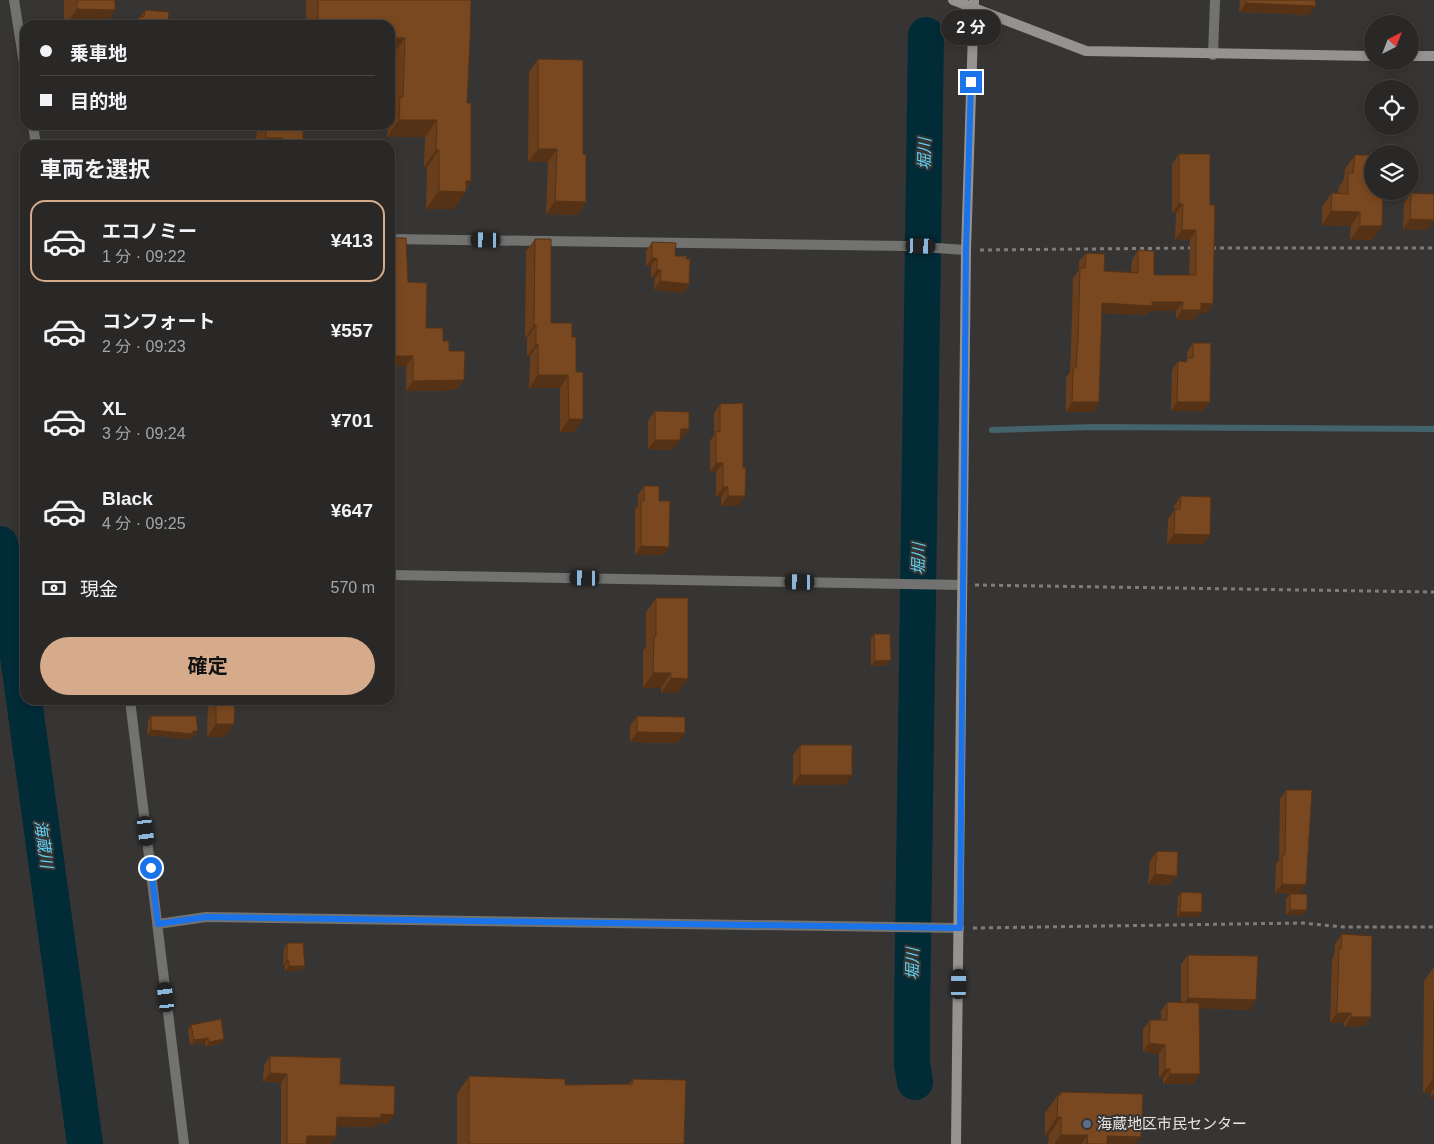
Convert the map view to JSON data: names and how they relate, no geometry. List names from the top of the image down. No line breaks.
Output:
{"water":["堀川","海蔵川"],"places":["海蔵地区市民センター"],"north":"top right","page":{"bubble":"2 分","banner":["乗車地","目的地"],"heading":"車両を選択","list":[{"name":"エコノミー","note":"1 分 · 09:22","value":"¥413"},{"name":"コンフォート","note":"2 分 · 09:23","value":"¥557"},{"name":"XL","note":"3 分 · 09:24","value":"¥701"},{"name":"Black","note":"4 分 · 09:25","value":"¥647"}],"pay":["現金","570 m"],"buttons":"確定"}}
